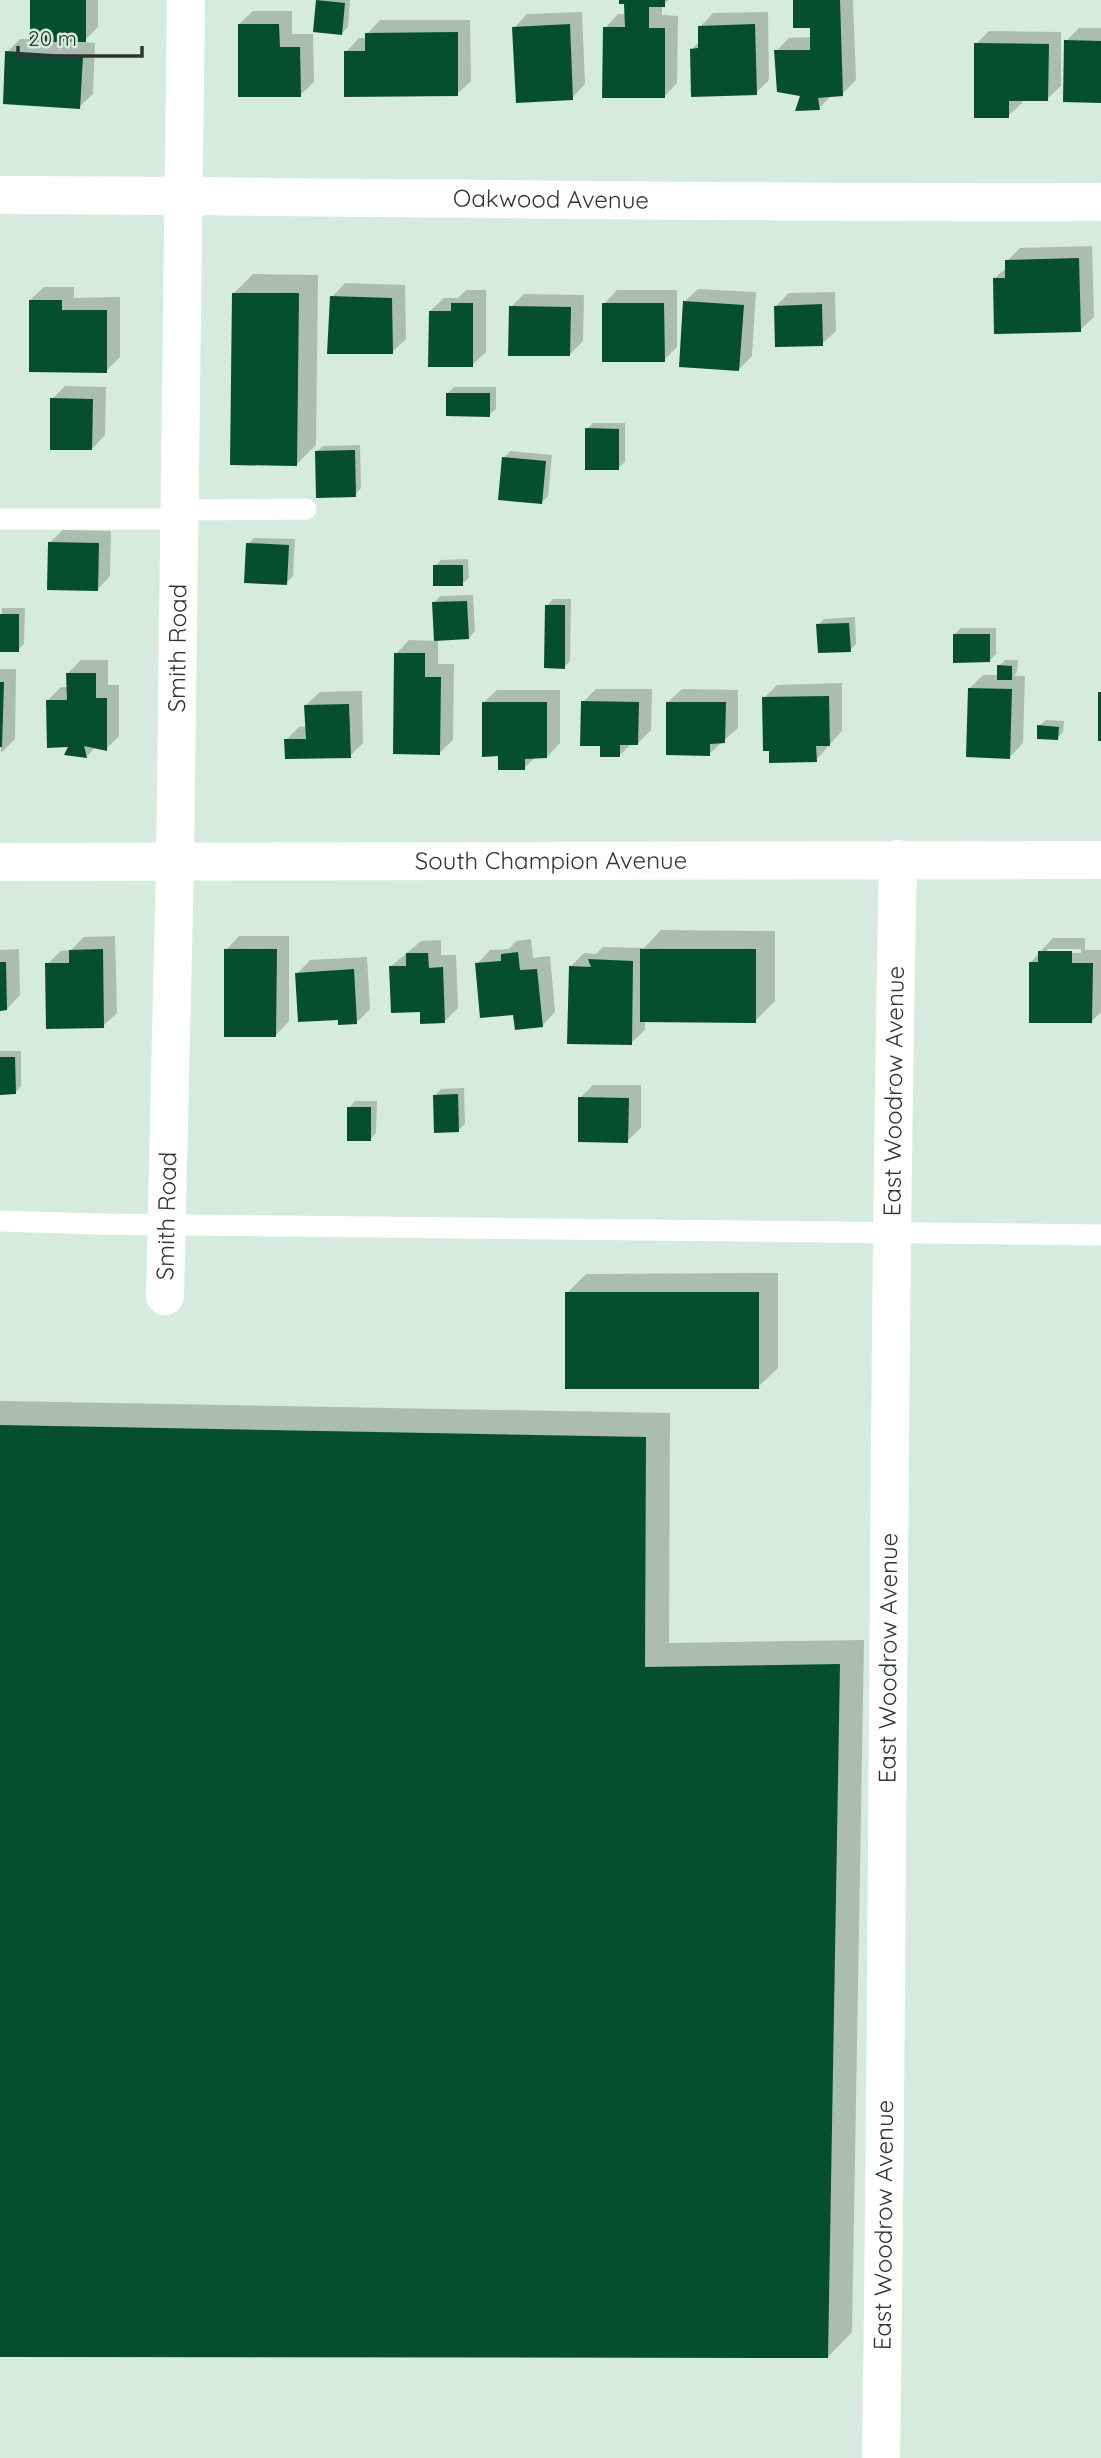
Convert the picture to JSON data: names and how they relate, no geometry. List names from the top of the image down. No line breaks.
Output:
{"streets":{"street":["Oakwood Avenue","Smith Road","South Champion Avenue","East Woodrow Avenue"]},"crossings":[["Oakwood Avenue","Smith Road"],["Smith Road","South Champion Avenue"],["South Champion Avenue","East Woodrow Avenue"]],"scale_bar":"20 m"}
